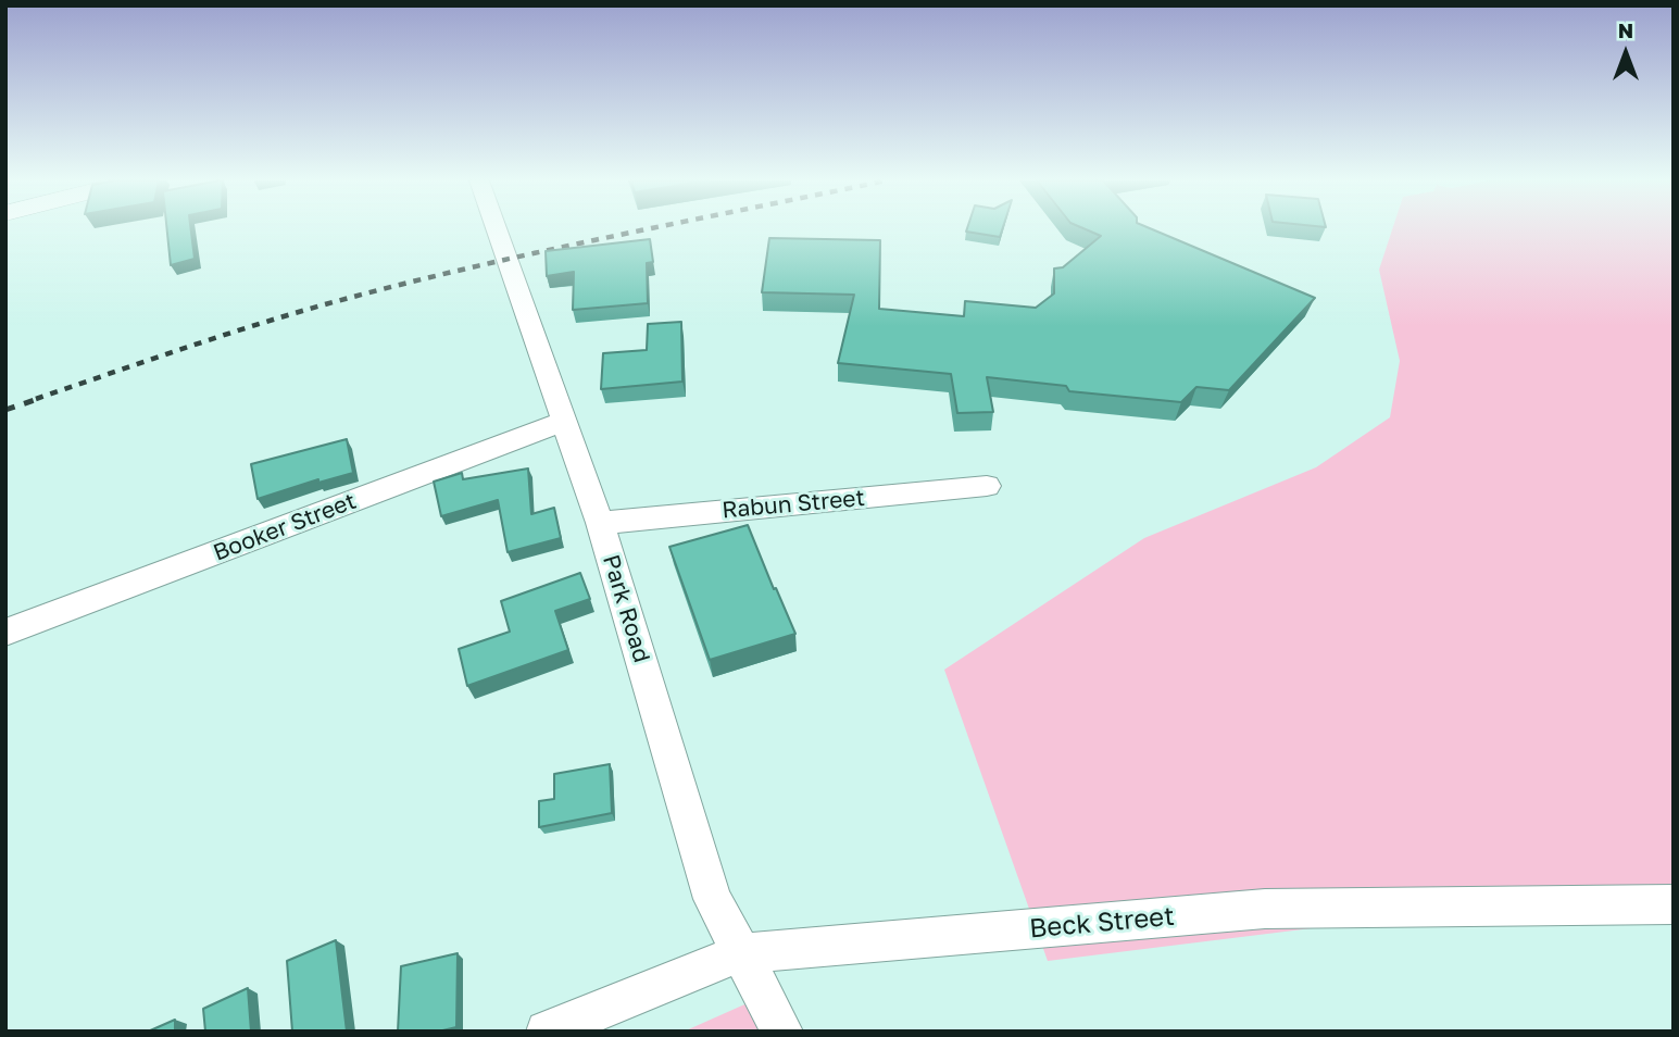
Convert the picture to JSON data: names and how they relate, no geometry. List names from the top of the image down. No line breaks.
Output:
{"streets":{"street":["Rabun Street","Booker Street","Park Road","Beck Street"]},"crossings":[["Rabun Street","Park Road"],["Booker Street","Park Road"],["Park Road","Beck Street"]],"north":"top"}
